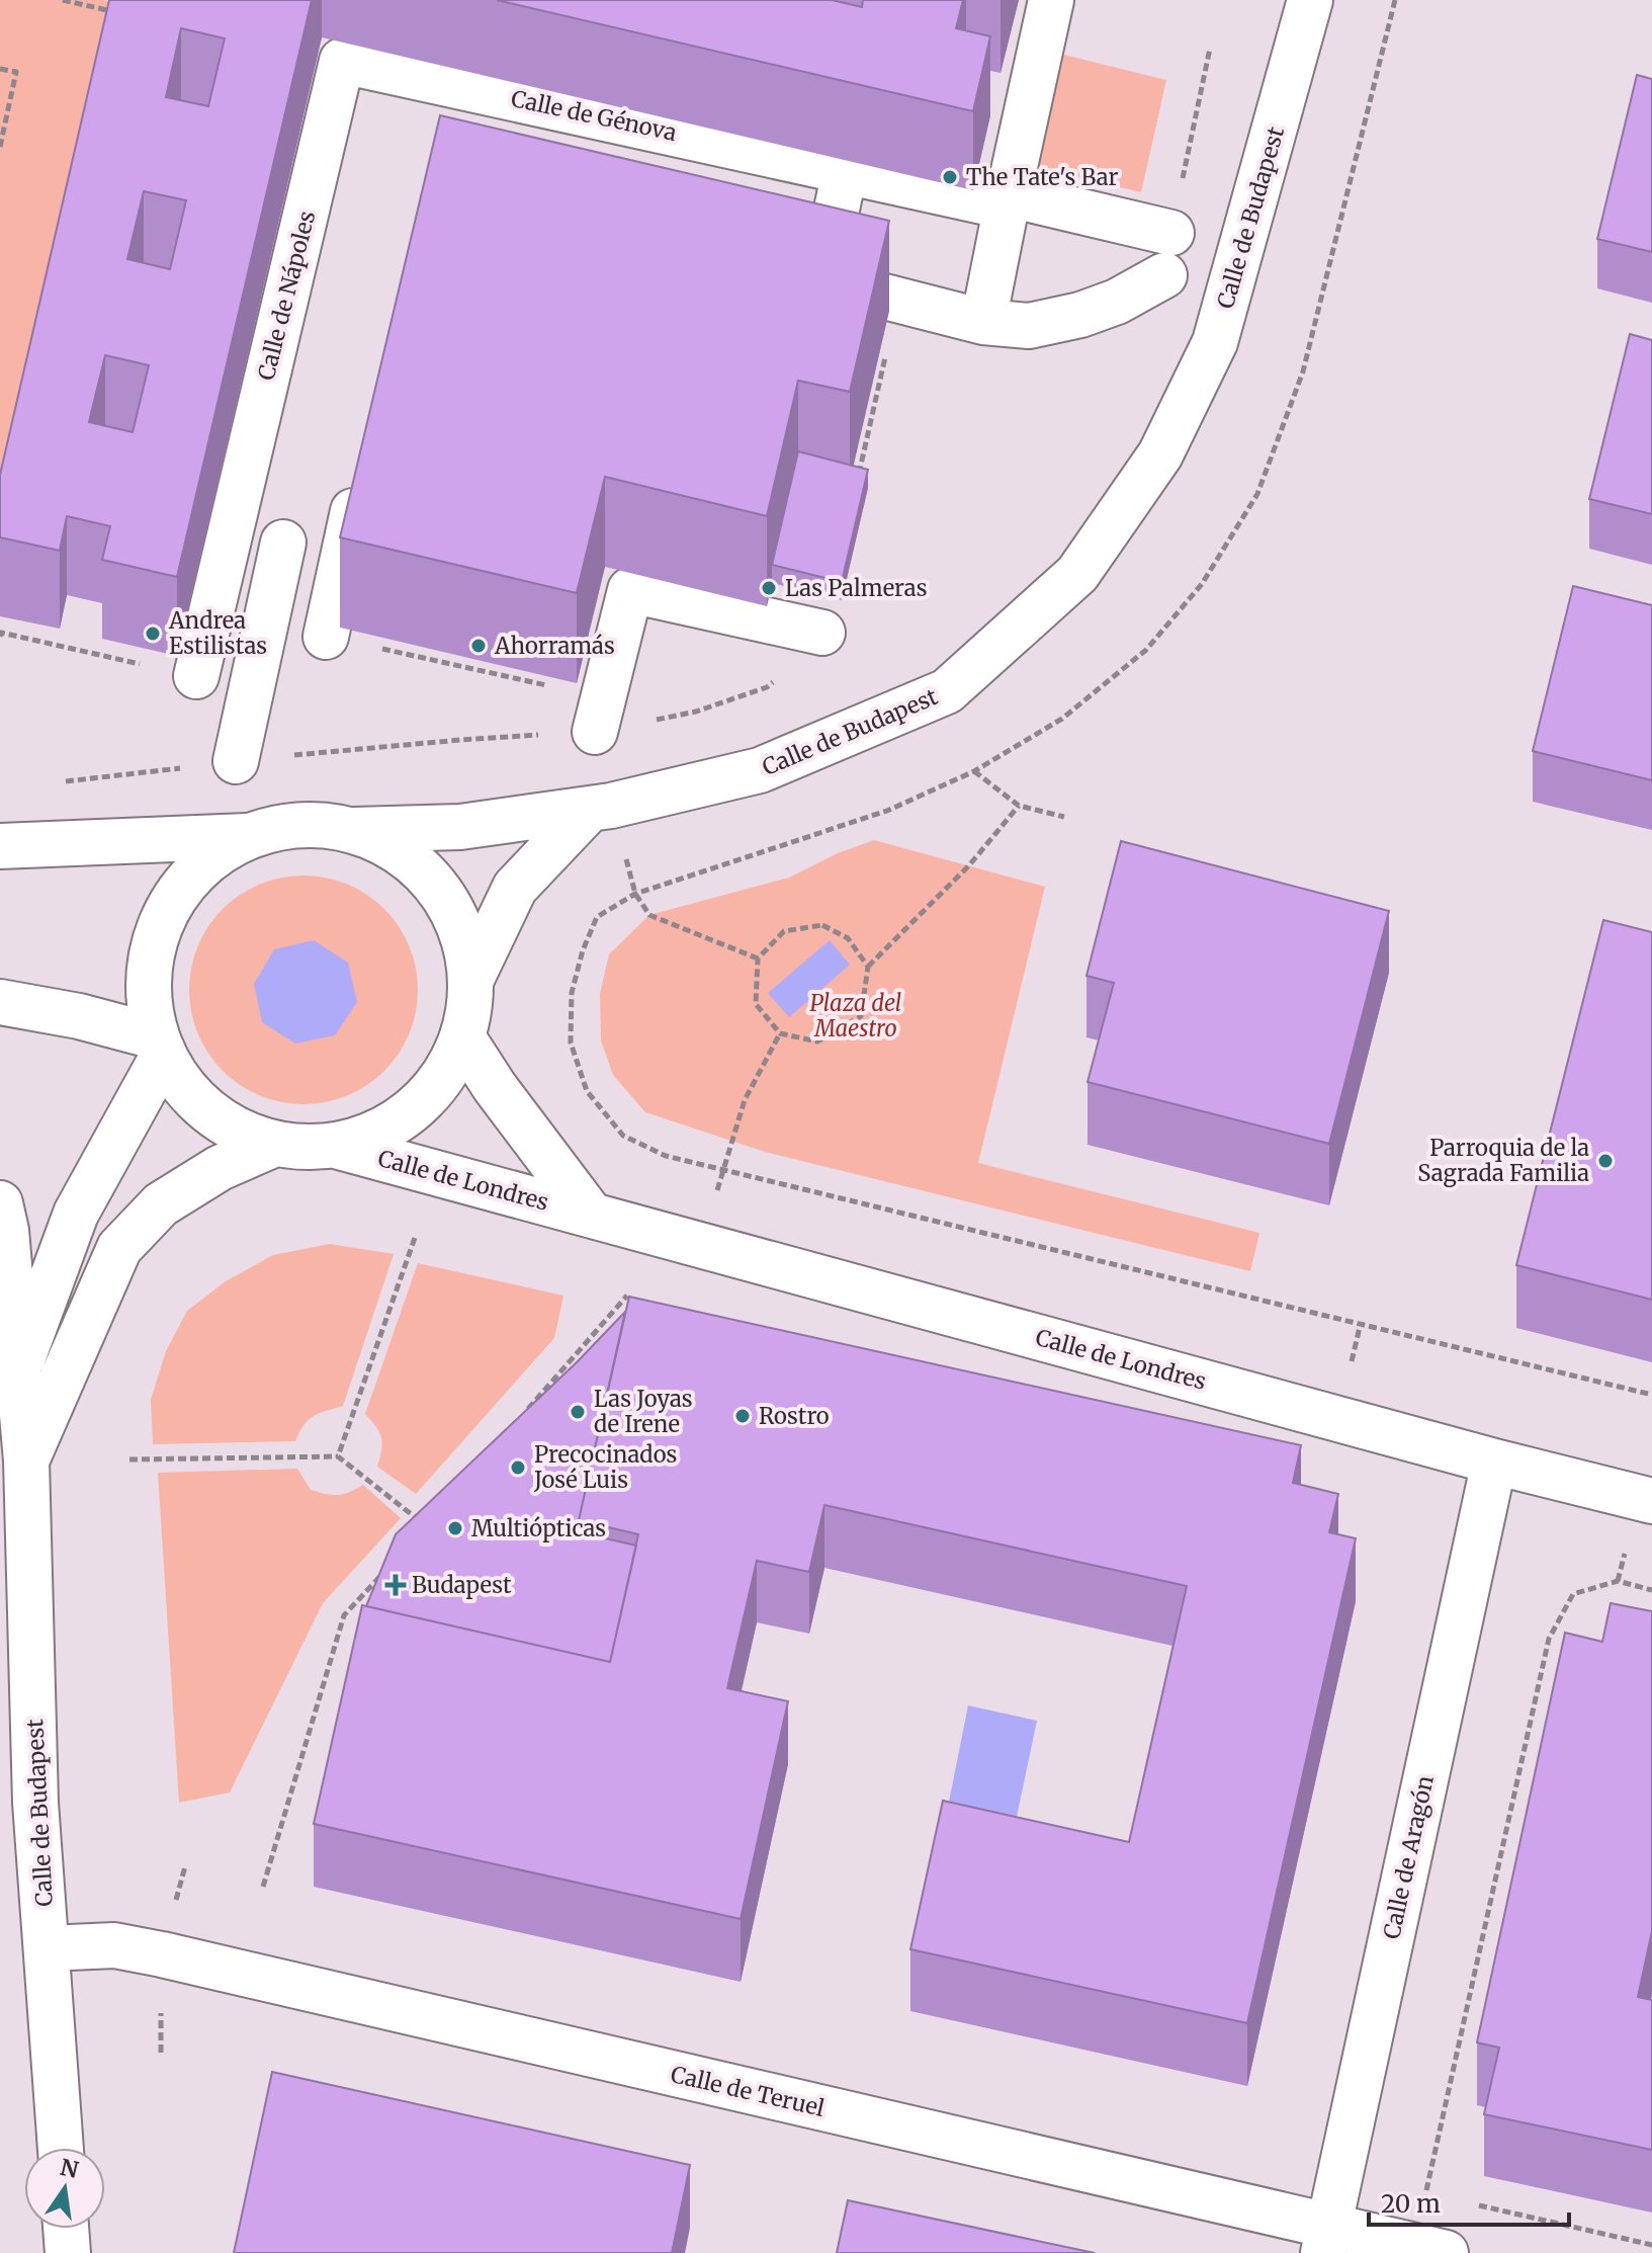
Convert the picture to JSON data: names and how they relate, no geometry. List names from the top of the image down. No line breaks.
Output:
{"streets":{"street":["Calle de Génova","Calle de Budapest","Calle de Nápoles","Calle de Londres","Calle de Aragón","Calle de Teruel"]},"crossings":[["Calle de Génova","Calle de Nápoles"],["Calle de Budapest","Calle de Teruel"],["Calle de Londres","Calle de Aragón"],["Calle de Aragón","Calle de Teruel"]],"parks":["Plaza del Maestro"],"places":{"other":["The Tate's Bar","Las Palmeras","Andrea Estilistas","Ahorramás","Parroquia de la Sagrada Familia","Las Joyas de Irene","Rostro","Precocinados José Luis","Multiópticas"],"health":["Budapest"]},"scale_bar":"20 m","north":"top"}
